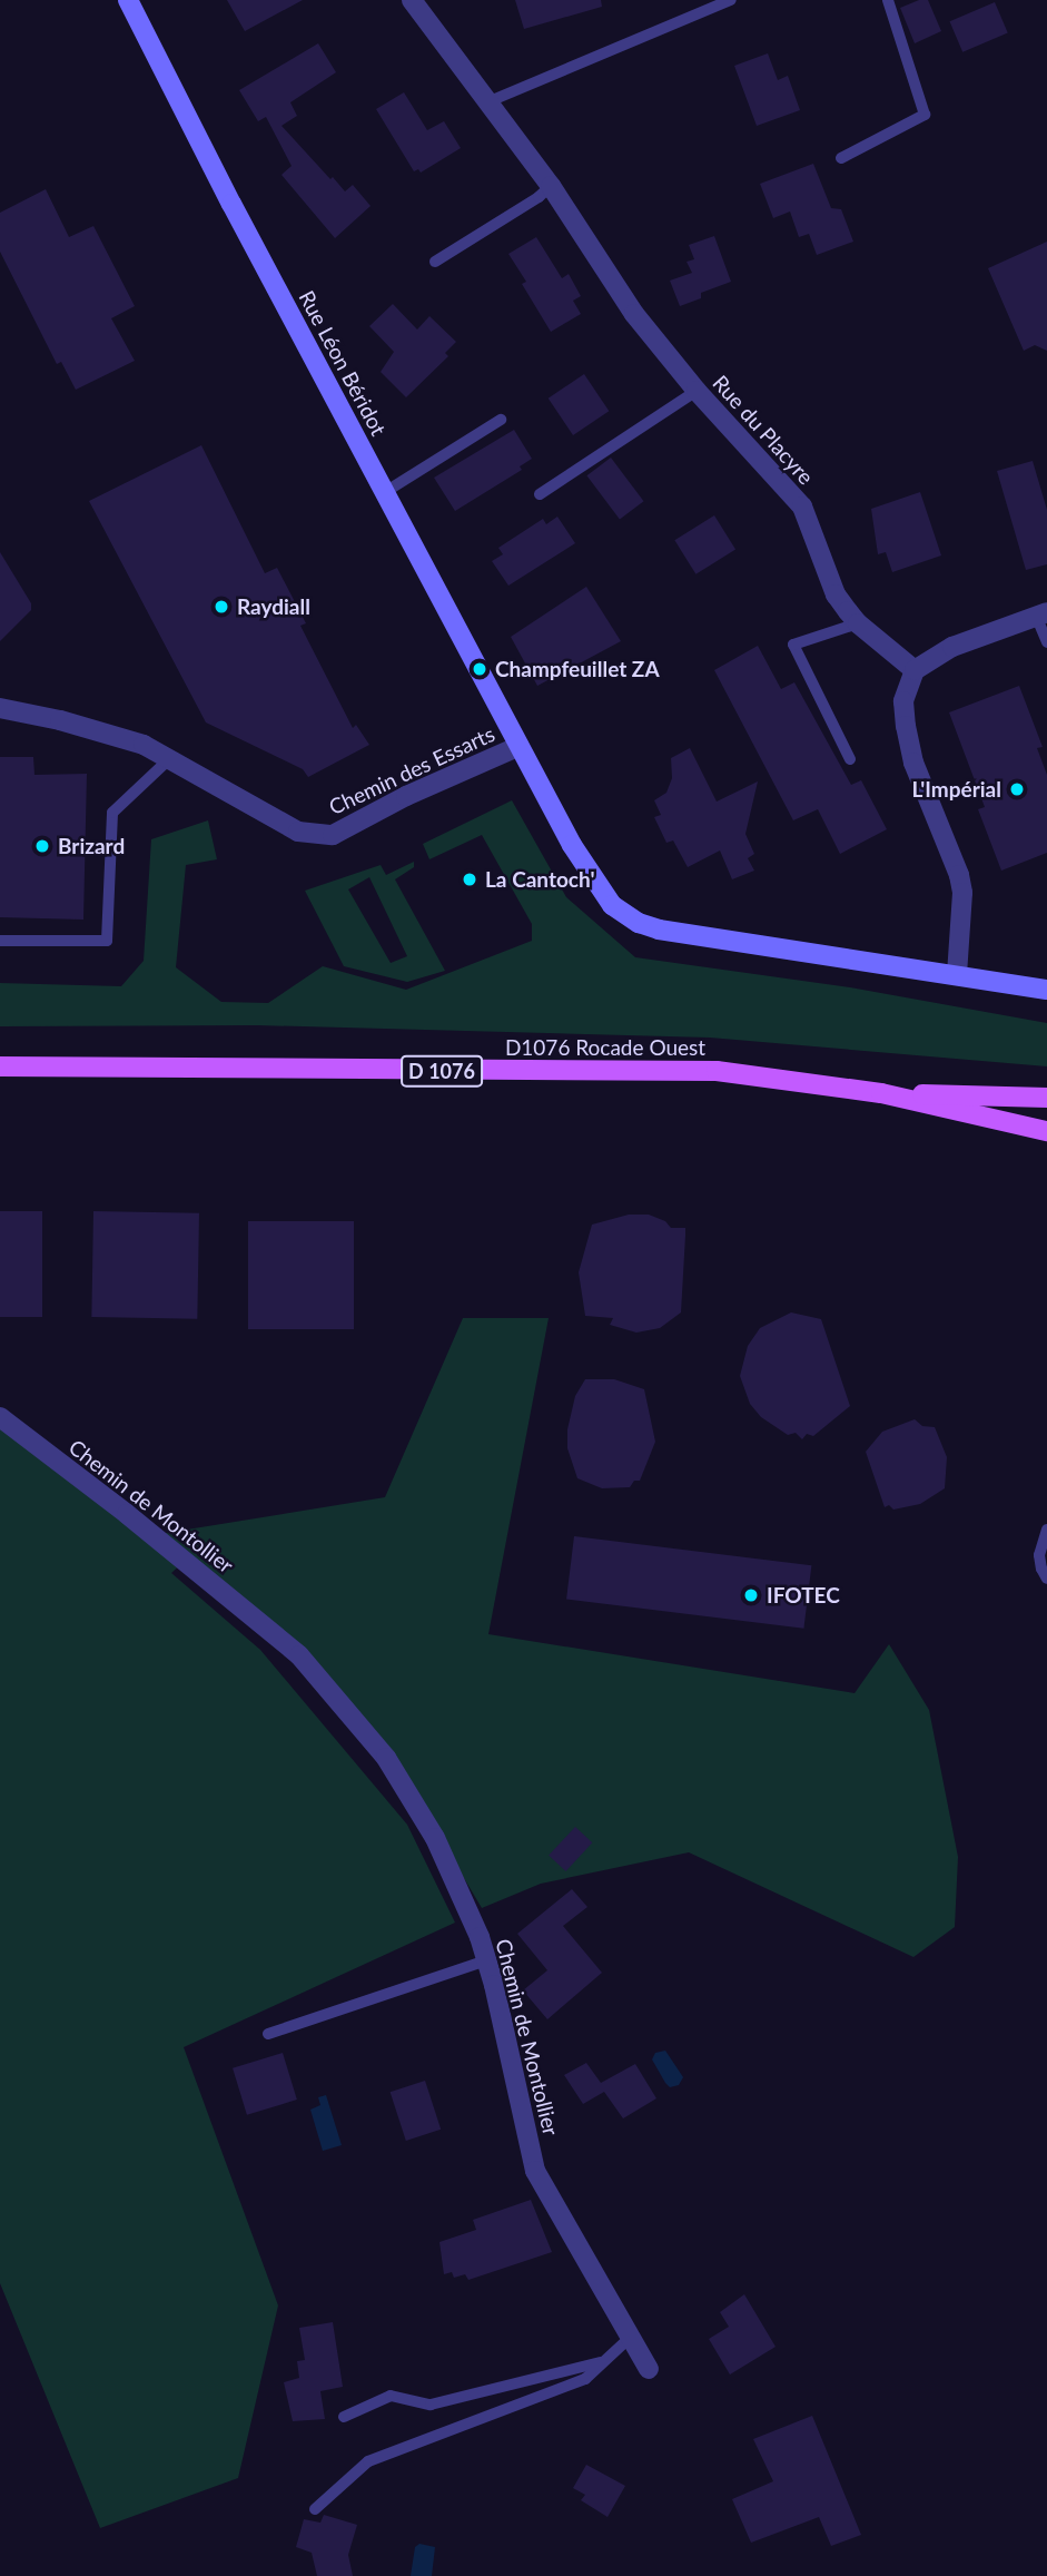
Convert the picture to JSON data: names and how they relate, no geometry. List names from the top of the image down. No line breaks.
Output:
{"streets":{"main road":["D1076 Rocade Ouest","D 1076"],"street":["Rue Léon Béridot","Rue du Placyre","Chemin des Essarts","Chemin de Montollier"]},"crossings":[["Rue Léon Béridot","Chemin des Essarts"],["D1076 Rocade Ouest","D 1076"]],"places":["Raydiall","Champfeuillet ZA","L'Impérial","Brizard","La Cantoch'","IFOTEC"]}
